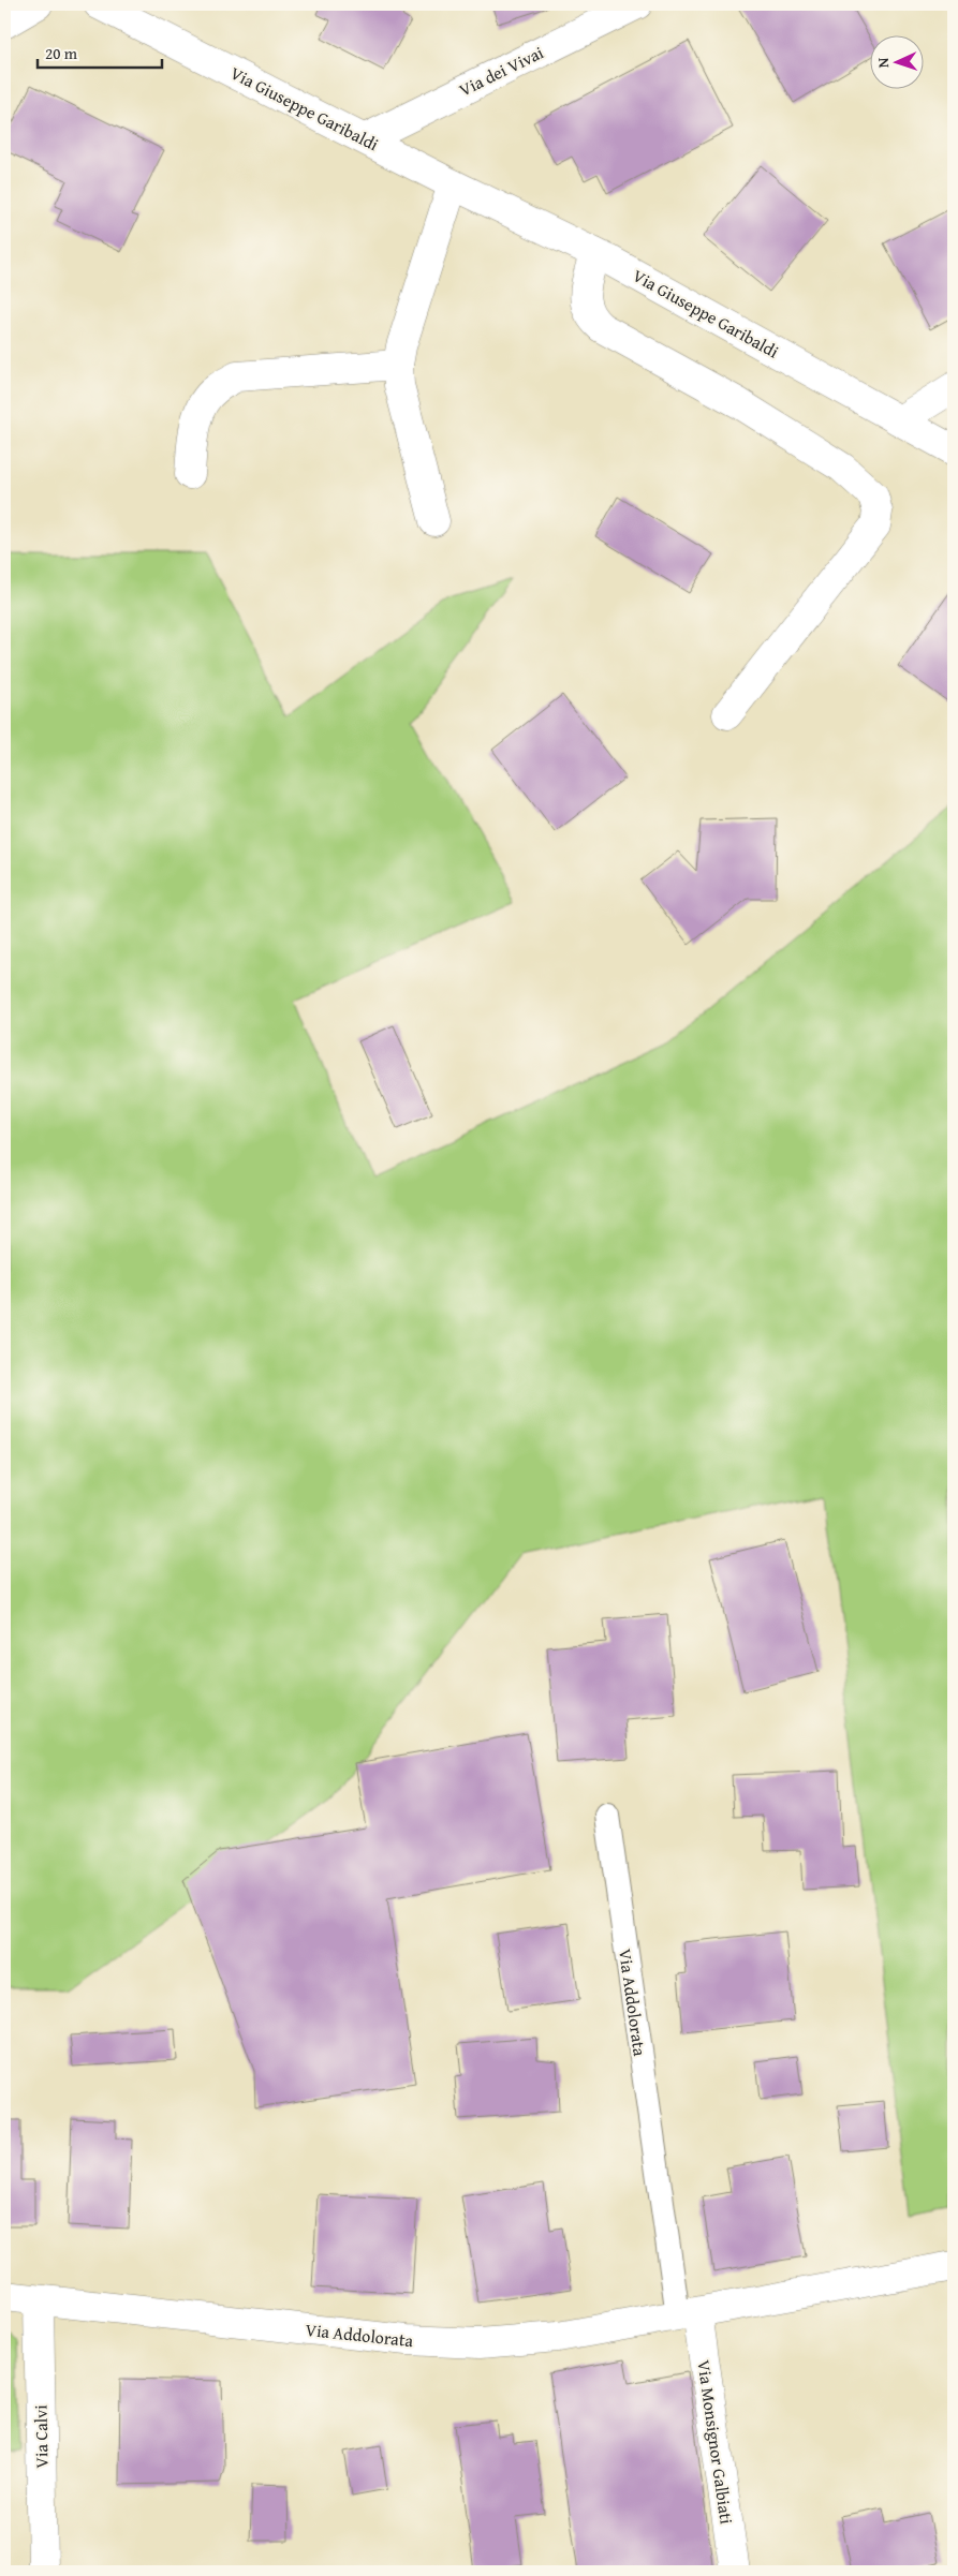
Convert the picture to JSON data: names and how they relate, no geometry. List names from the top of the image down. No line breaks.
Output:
{"streets":{"street":["Via dei Vivai","Via Giuseppe Garibaldi","Via Addolorata","Via Calvi","Via Monsignor Galbiati"]},"crossings":[["Via dei Vivai","Via Giuseppe Garibaldi"],["Via Addolorata","Via Calvi"],["Via Addolorata","Via Monsignor Galbiati"]],"scale_bar":"20 m","north":"left"}
